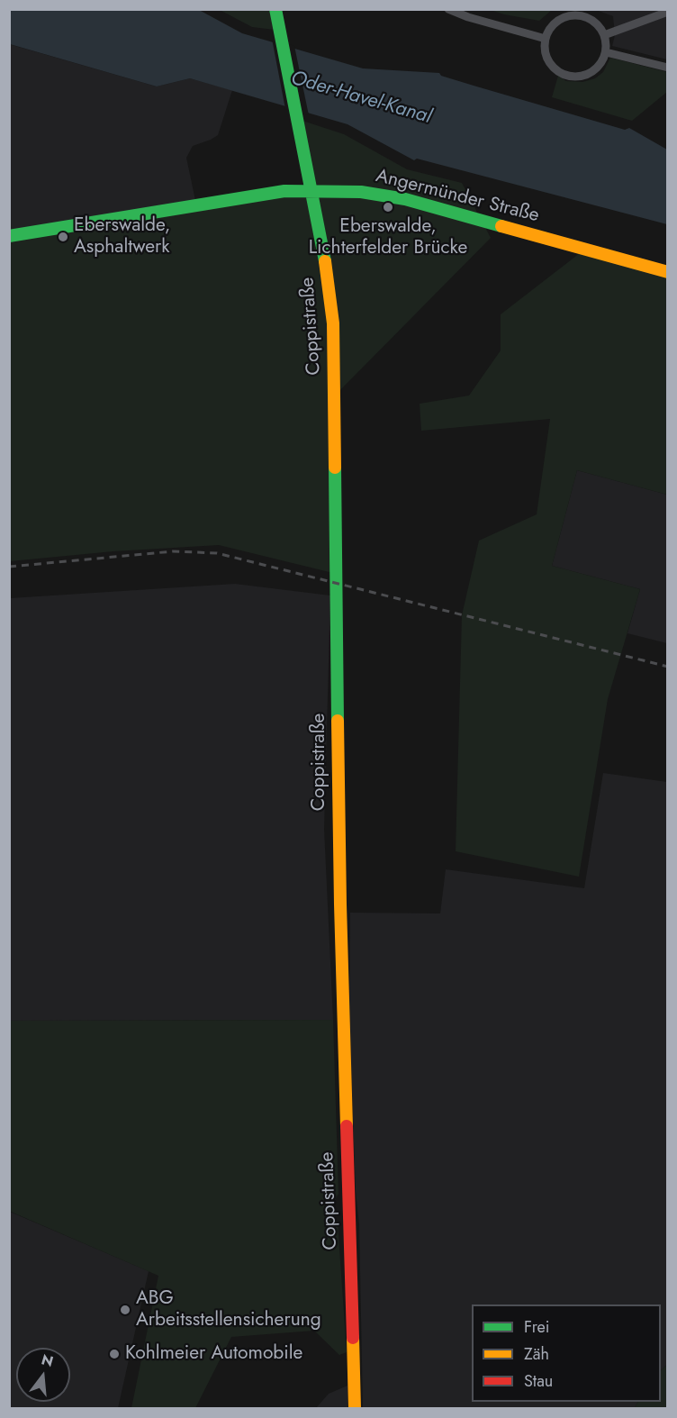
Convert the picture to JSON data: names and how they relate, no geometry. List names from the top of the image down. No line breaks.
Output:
{"streets":{"main road":["Angermünder Straße","Coppistraße"]},"crossings":[["Angermünder Straße","Coppistraße"]],"water":["Oder-Havel-Kanal"],"places":["Eberswalde, Lichterfelder Brücke","Eberswalde, Asphaltwerk","ABG Arbeitsstellensicherung","Kohlmeier Automobile"],"legend":["Frei","Zäh","Stau"],"north":"top"}
